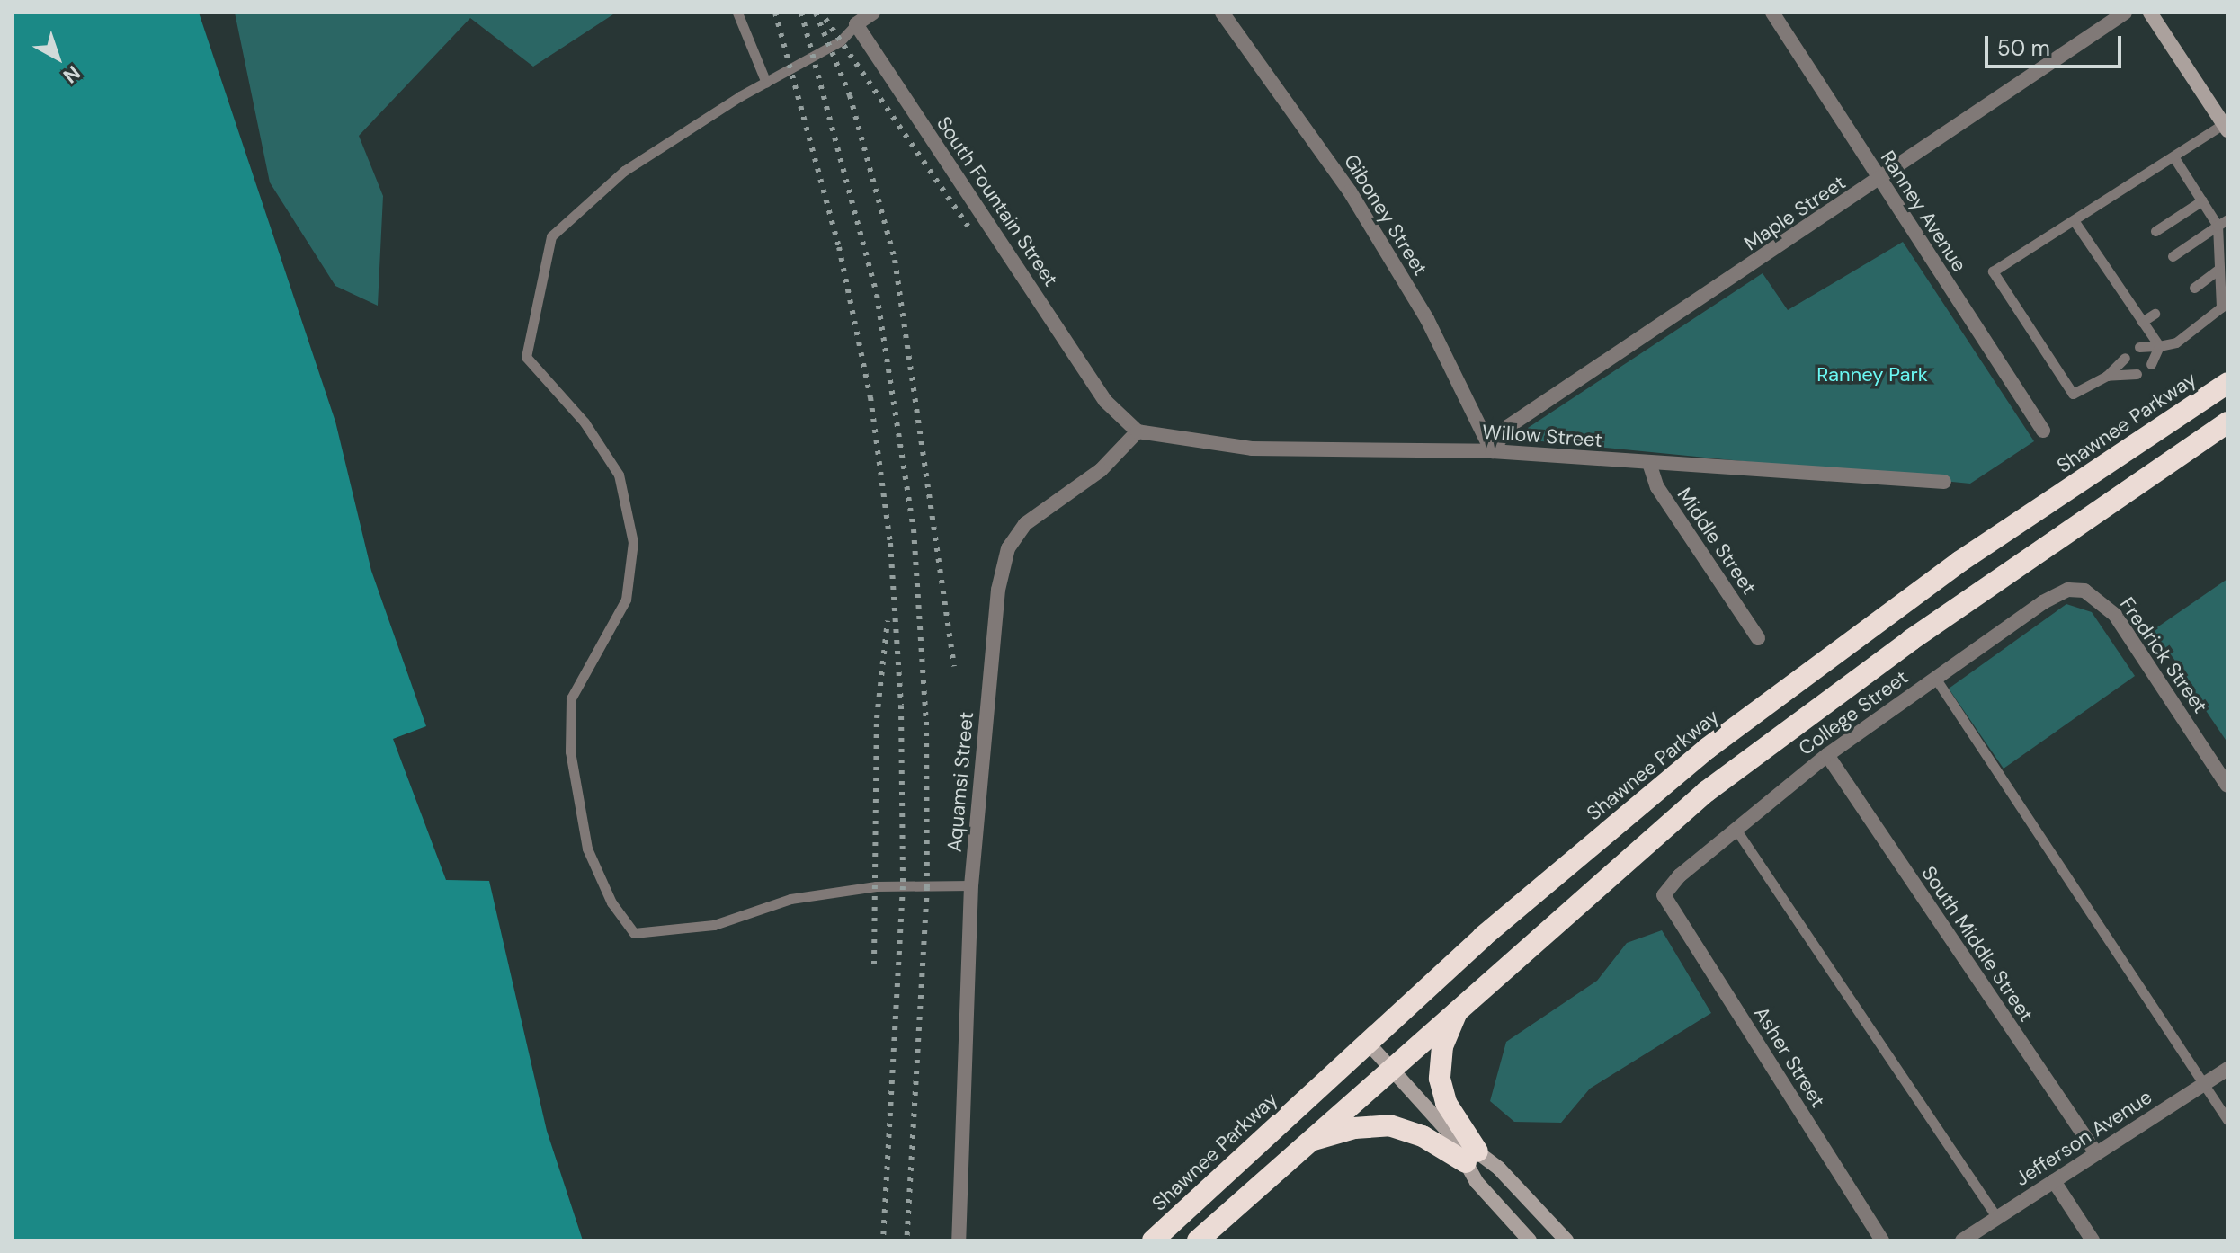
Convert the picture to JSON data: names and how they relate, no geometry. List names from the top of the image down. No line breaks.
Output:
{"streets":{"highway":["Shawnee Parkway"],"street":["South Fountain Street","Ranney Avenue","Maple Street","Giboney Street","Willow Street","Middle Street","Fredrick Street","College Street","Aquamsi Street","South Middle Street","Asher Street","Jefferson Avenue"]},"crossings":[["South Fountain Street","Willow Street"],["South Fountain Street","Aquamsi Street"],["Ranney Avenue","Maple Street"],["Maple Street","Giboney Street"],["Maple Street","Willow Street"],["Giboney Street","Willow Street"],["Willow Street","Middle Street"],["Willow Street","Aquamsi Street"],["Fredrick Street","College Street"],["College Street","South Middle Street"],["College Street","Asher Street"],["South Middle Street","Jefferson Avenue"]],"parks":["Ranney Park"],"scale_bar":"50 m","north":"bottom right"}
